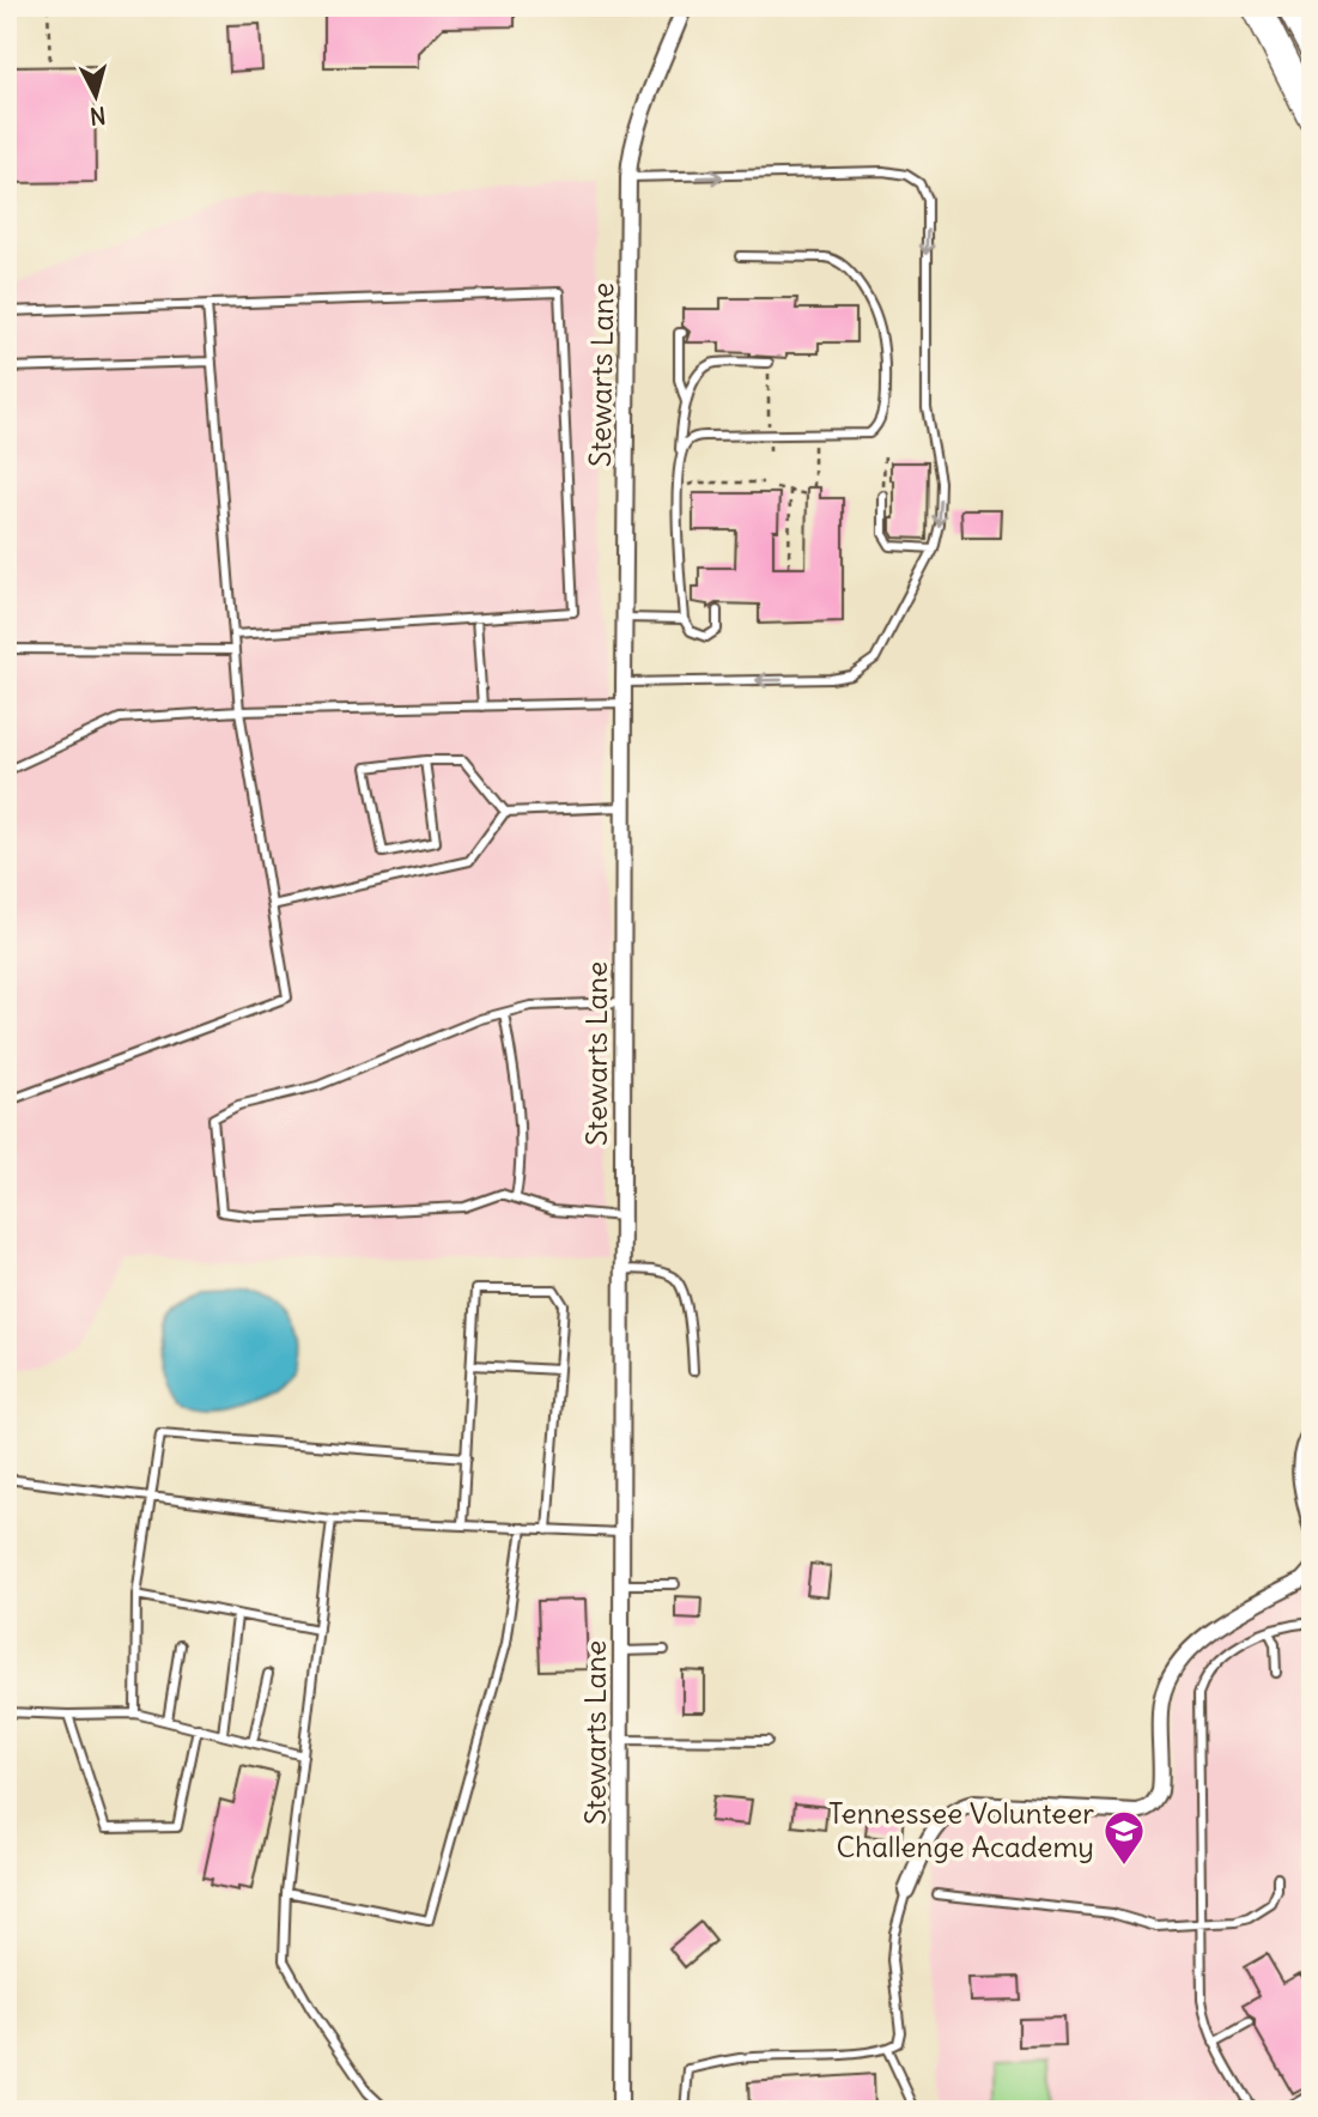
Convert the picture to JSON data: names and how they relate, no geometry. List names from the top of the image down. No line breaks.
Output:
{"streets":{"street":["Stewarts Lane"]},"places":{"school or university":["Tennessee Volunteer Challenge Academy"]},"north":"bottom"}
